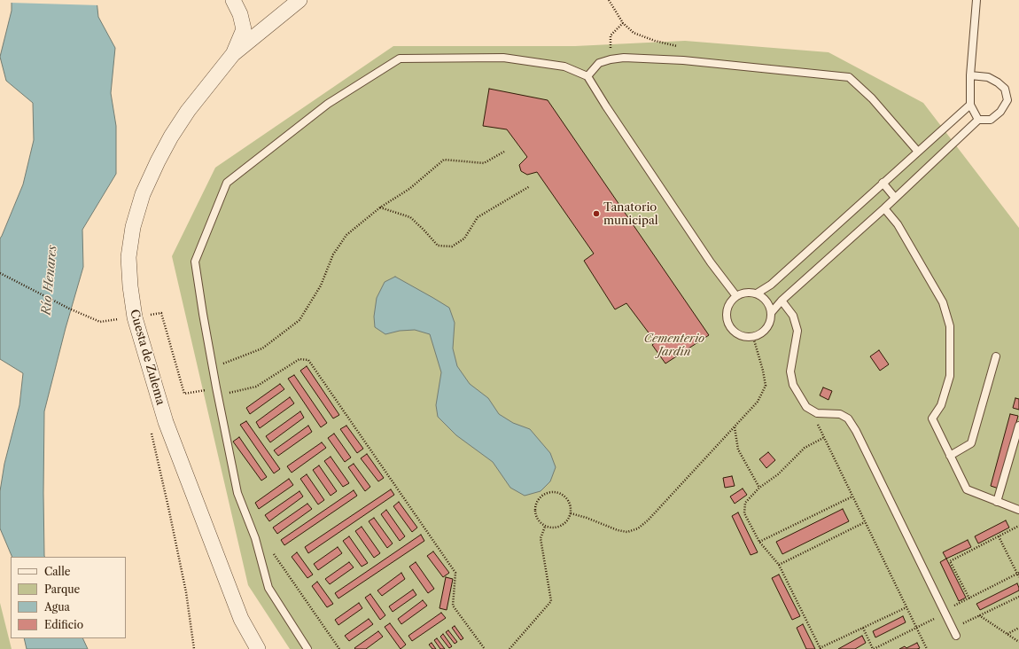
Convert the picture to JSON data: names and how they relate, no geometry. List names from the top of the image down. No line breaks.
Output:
{"streets":{"street":["Cuesta de Zulema"]},"water":["Río Henares"],"parks":["Cementerio Jardín"],"places":["Tanatorio municipal"],"legend":["Calle","Parque","Agua","Edificio"]}
